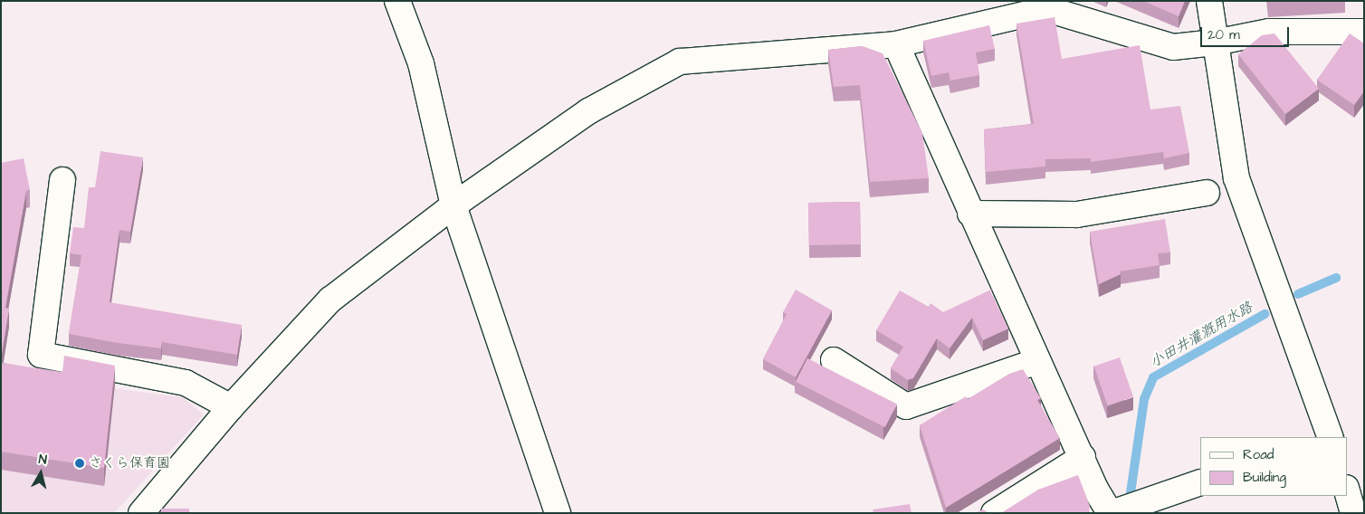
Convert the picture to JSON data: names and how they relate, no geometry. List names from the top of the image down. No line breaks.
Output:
{"water":["小田井灌漑用水路"],"places":["さくら保育園"],"legend":["Road","Building"],"scale_bar":"20 m","north":"top"}
